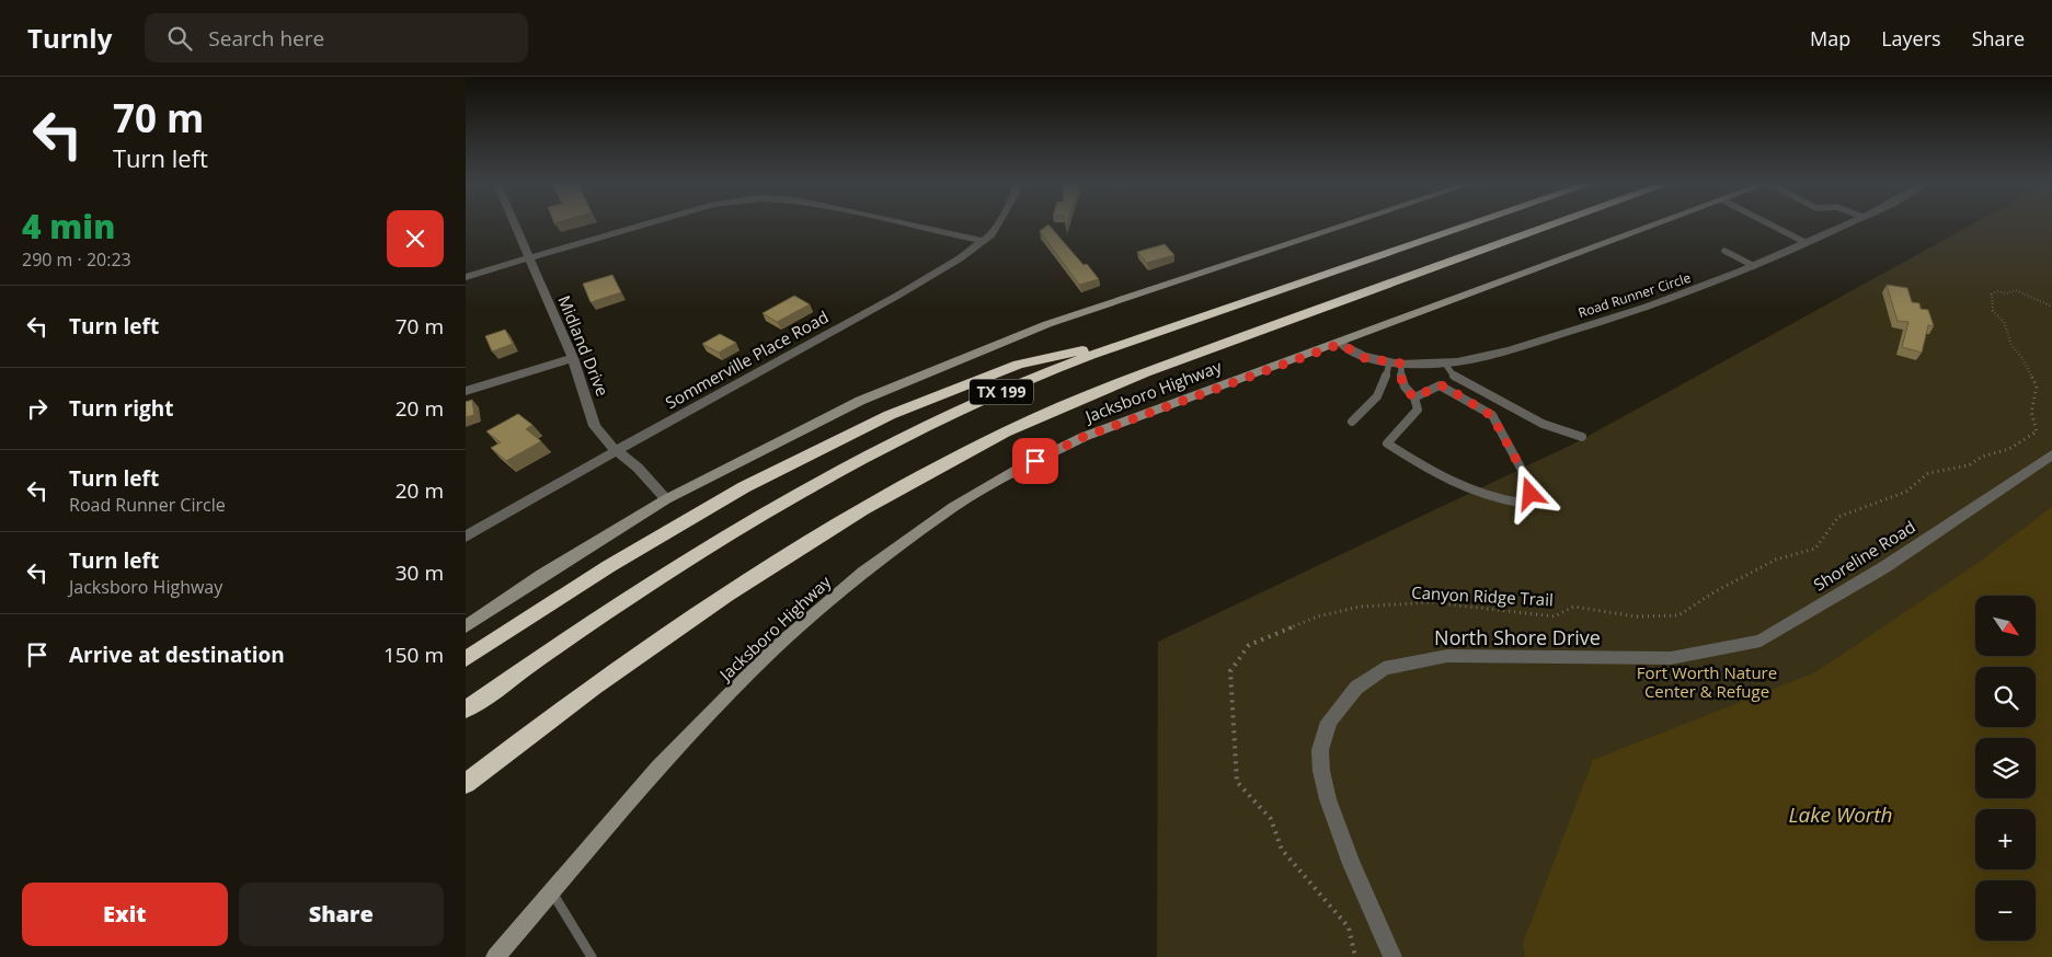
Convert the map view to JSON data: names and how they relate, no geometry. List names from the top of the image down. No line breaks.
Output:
{"streets":{"highway":["TX 199","Jacksboro Highway"],"street":["Road Runner Circle","Midland Drive","Sommerville Place Road","Shoreline Road","North Shore Drive"],"path":["Canyon Ridge Trail"]},"crossings":[["Road Runner Circle","Jacksboro Highway"],["Midland Drive","Sommerville Place Road"],["Shoreline Road","North Shore Drive"]],"water":["Lake Worth"],"parks":["Fort Worth Nature Center & Refuge"],"north":"bottom right","page":{"header":"Turnly","search":"Search here","nav":["Map","Layers","Share"],"turn":["70 m","Turn left"],"heading":["4 min","290 m · 20:23"],"list":[{"name":"Turn left","value":"70 m"},{"name":"Turn right","value":"20 m"},{"name":"Turn left","note":"Road Runner Circle","value":"20 m"},{"name":"Turn left","note":"Jacksboro Highway","value":"30 m"},{"name":"Arrive at destination","value":"150 m"}],"map_buttons":["+","−"],"buttons":["Exit","Share"]}}
